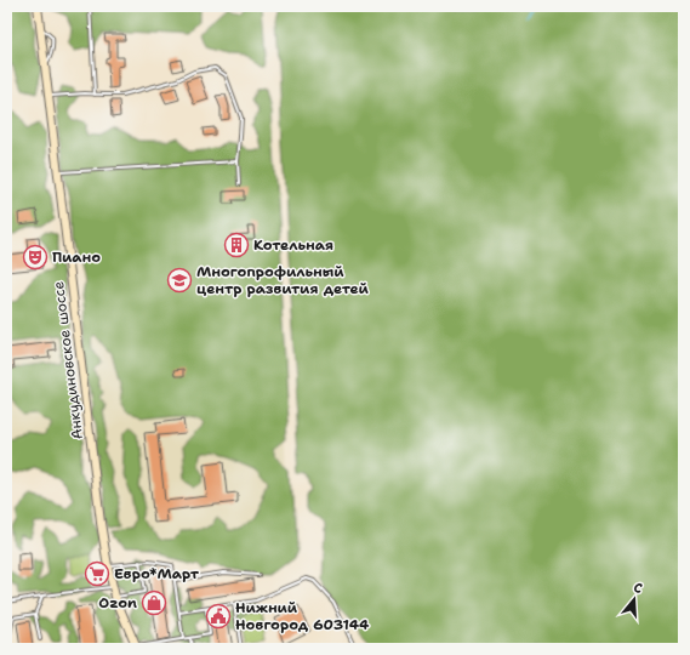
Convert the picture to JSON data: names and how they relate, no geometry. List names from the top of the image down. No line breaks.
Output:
{"streets":{"street":["Анкудиновское шоссе"]},"places":{"building":["Котельная"],"theatre":["Пиано"],"school or university":["Многопрофильный центр развития детей"],"supermarket":["Евро*Март"],"shop":["Ozon"],"public building":["Нижний Новгород 603144"]},"north":"top"}
